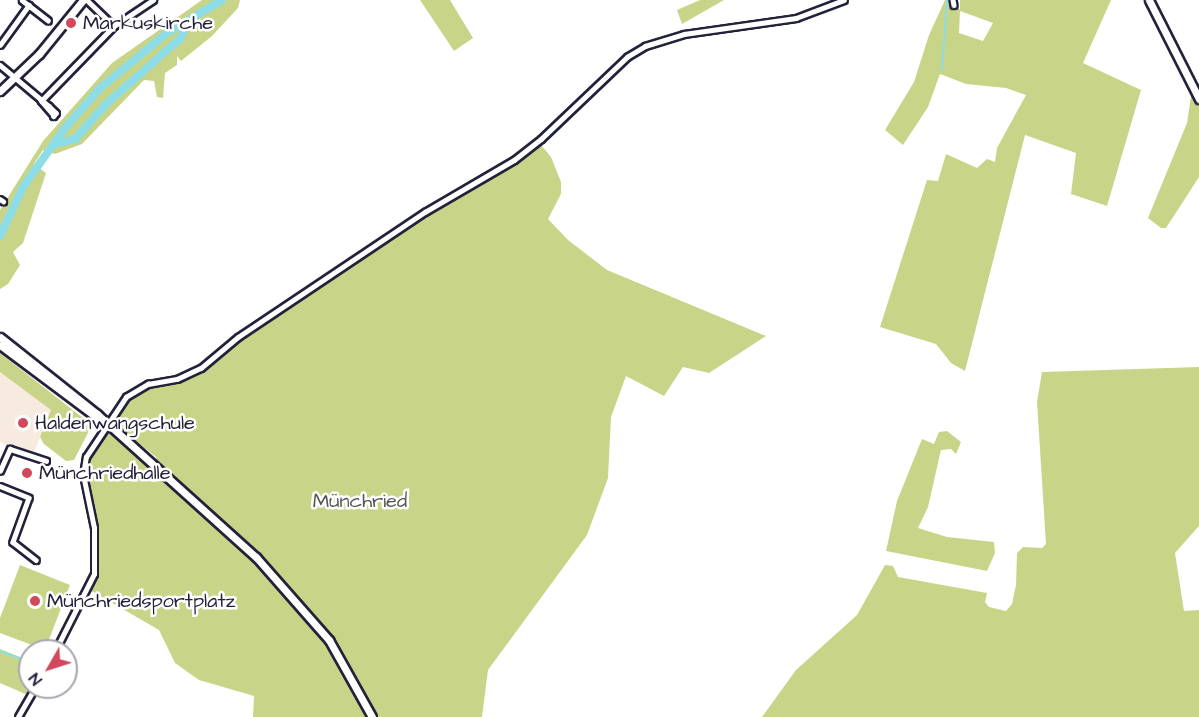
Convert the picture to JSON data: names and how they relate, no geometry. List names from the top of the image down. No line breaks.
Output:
{"parks":["Münchried"],"places":["Markuskirche","Haldenwangschule","Münchriedhalle","Münchriedsportplatz"],"north":"bottom left"}
